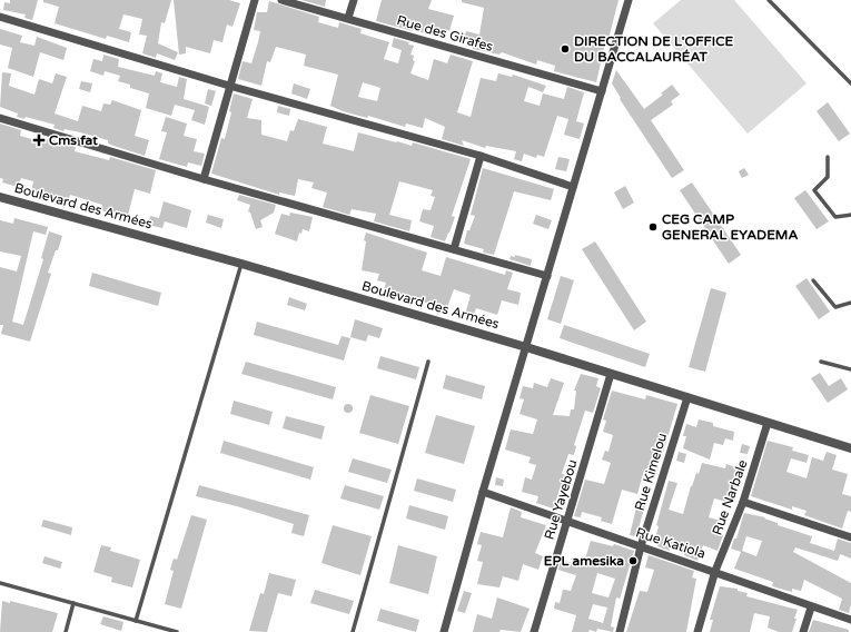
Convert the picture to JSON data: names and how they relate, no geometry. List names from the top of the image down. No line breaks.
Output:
{"streets":{"street":["Rue des Girafes","Boulevard des Armées","Rue Kimelou","Rue Narbale","Rue Yayebou","Rue Katiola"]},"crossings":[["Boulevard des Armées","Rue Kimelou"],["Boulevard des Armées","Rue Narbale"],["Boulevard des Armées","Rue Yayebou"],["Rue Kimelou","Rue Katiola"],["Rue Narbale","Rue Katiola"],["Rue Yayebou","Rue Katiola"]],"places":{"other":["DIRECTION DE L'OFFICE DU BACCALAURÉAT","CEG CAMP GENERAL EYADEMA","EPL amesika"],"health":["Cms fat"]}}
